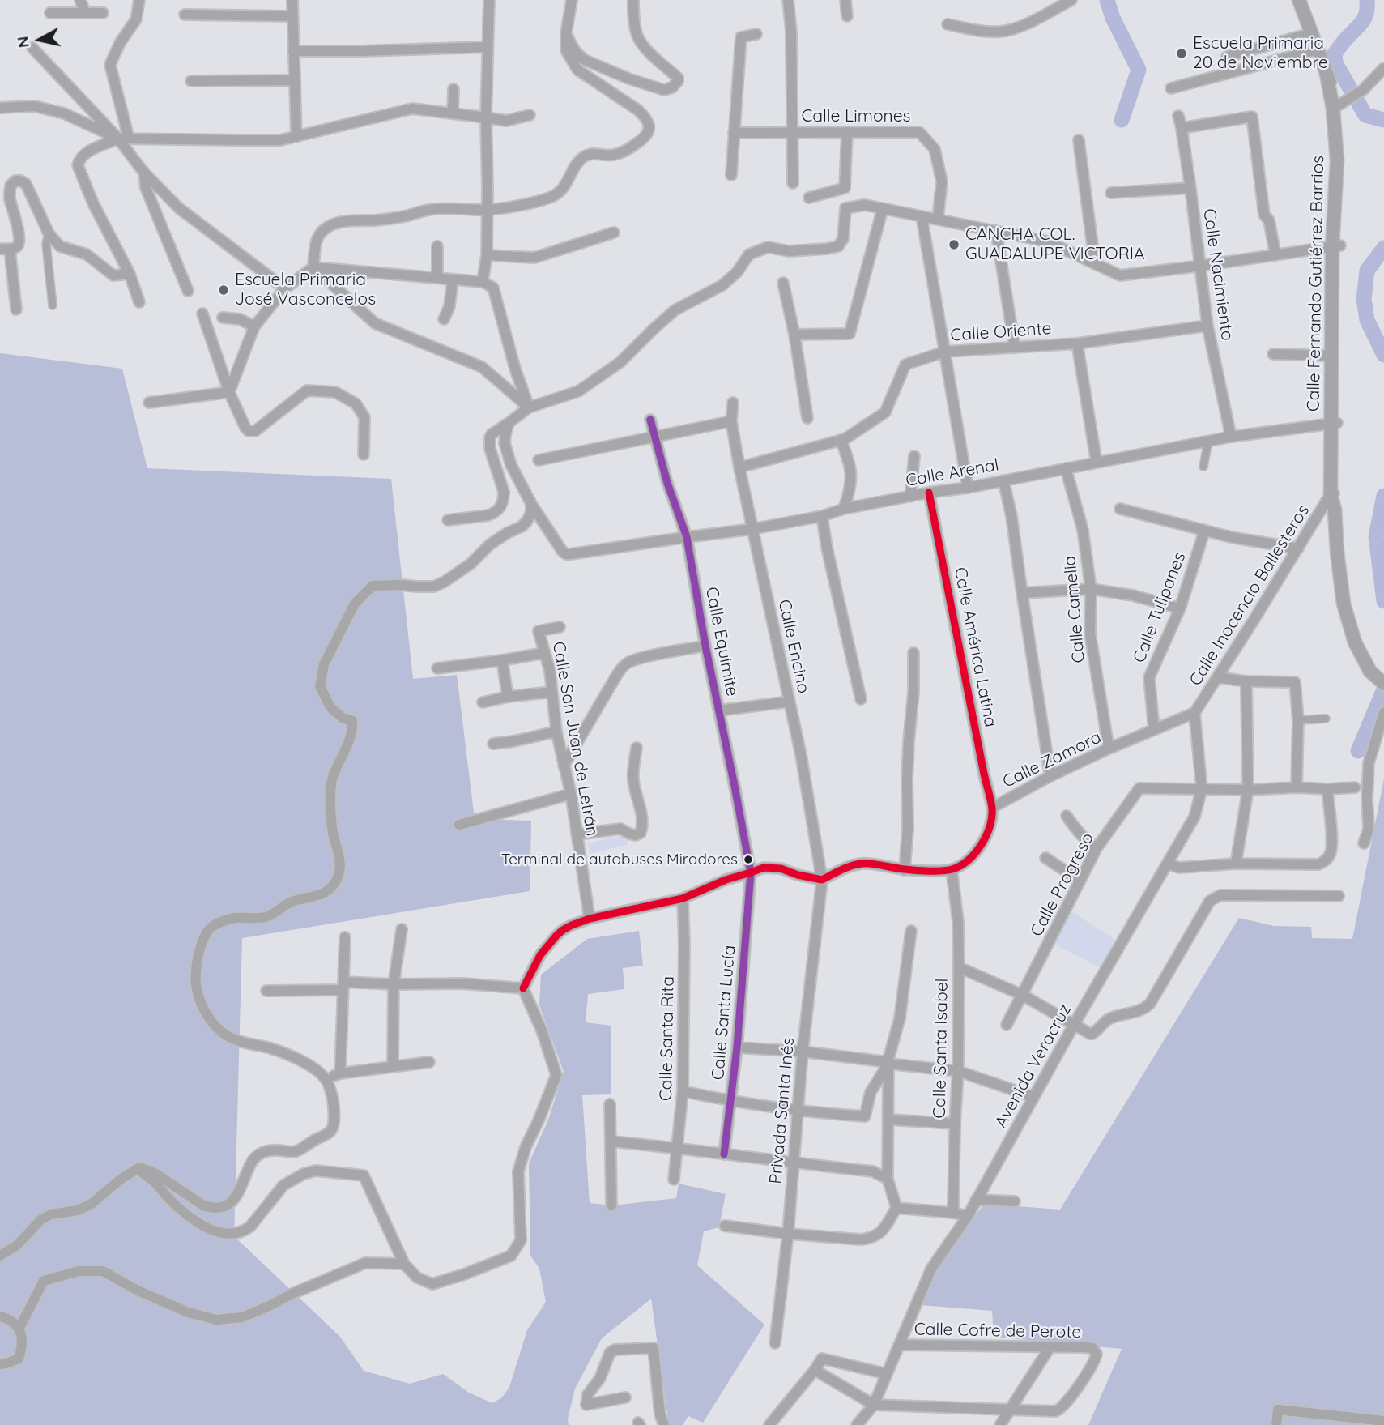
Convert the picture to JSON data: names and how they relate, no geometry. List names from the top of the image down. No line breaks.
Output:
{"streets":{"main road":["Calle Fernando Gutiérrez Barrios"],"street":["Calle Limones","Calle Nacimiento","Calle Oriente","Calle Arenal","Calle Inocencio Ballesteros","Calle Tulipanes","Calle Camelia","Calle Equimite","Calle Encino","Calle América Latina","Calle San Juan de Letrán","Calle Zamora","Calle Progreso","Calle Santa Lucía","Calle Santa Rita","Calle Santa Isabel","Avenida Veracruz","Privada Santa Inés","Calle Cofre de Perote"]},"crossings":[["Calle Nacimiento","Calle Oriente"],["Calle Nacimiento","Calle Arenal"],["Calle Fernando Gutiérrez Barrios","Calle Arenal"],["Calle Fernando Gutiérrez Barrios","Calle Inocencio Ballesteros"],["Calle Oriente","Calle Encino"],["Calle Arenal","Calle Camelia"],["Calle Arenal","Calle Equimite"],["Calle Arenal","Calle Encino"],["Calle Arenal","Calle América Latina"],["Calle Inocencio Ballesteros","Calle Zamora"],["Calle Inocencio Ballesteros","Avenida Veracruz"],["Calle Tulipanes","Calle Zamora"],["Calle Camelia","Calle Zamora"],["Calle Equimite","Calle Santa Lucía"],["Calle Encino","Privada Santa Inés"],["Calle América Latina","Calle Zamora"],["Calle Zamora","Calle Santa Isabel"],["Calle Zamora","Avenida Veracruz"],["Calle Progreso","Avenida Veracruz"],["Avenida Veracruz","Calle Cofre de Perote"]],"places":["Escuela Primaria 20 de Noviembre","CANCHA COL. GUADALUPE VICTORIA","Escuela Primaria José Vasconcelos","Terminal de autobuses Miradores"],"north":"left"}
